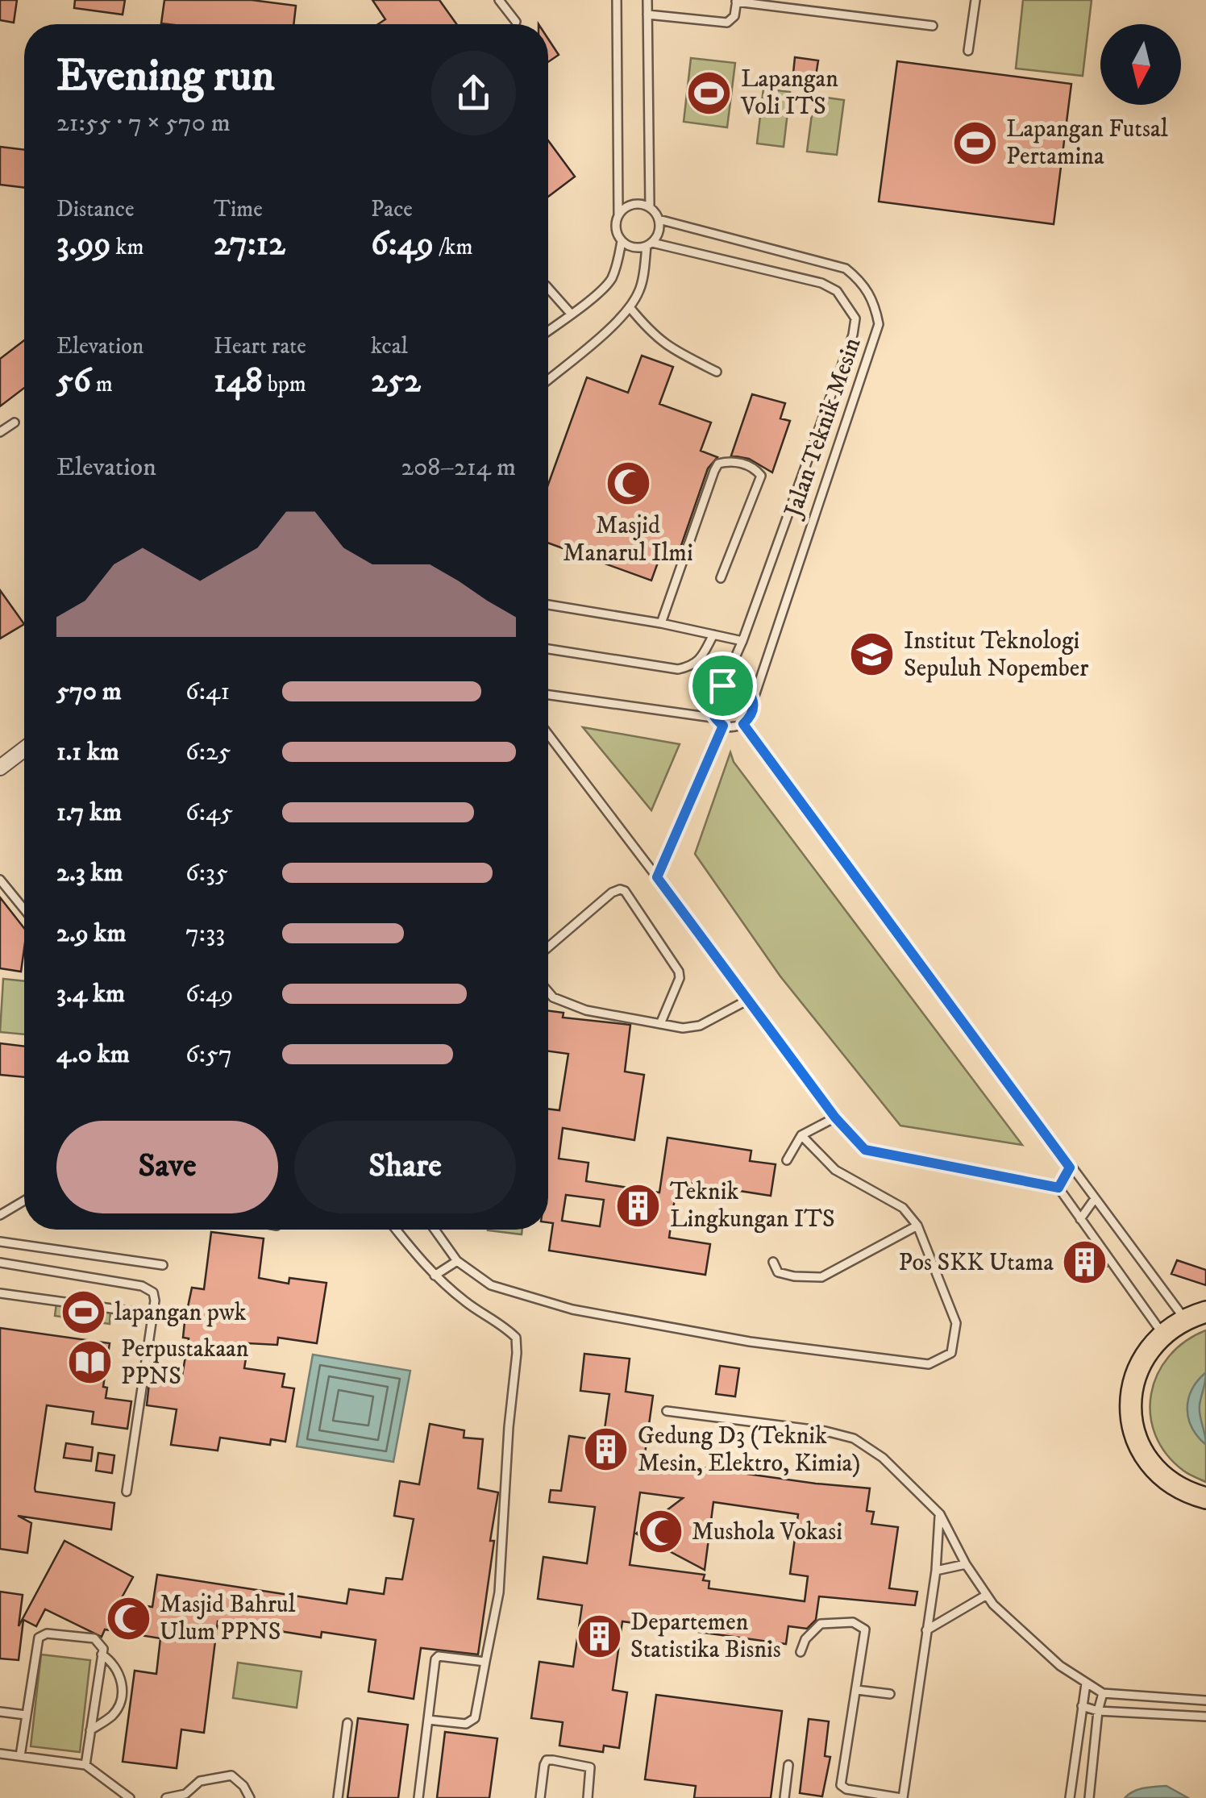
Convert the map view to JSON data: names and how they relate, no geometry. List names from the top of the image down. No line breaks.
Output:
{"streets":{"lane":["Jalan Teknik Mesin"]},"places":{"sports":["Lapangan Voli ITS","Lapangan Futsal Pertamina","lapangan pwk"],"mosque":["Masjid Manarul Ilmi","Mushola Vokasi","Masjid Bahrul Ulum PPNS"],"school or university":["Institut Teknologi Sepuluh Nopember"],"building":["Teknik Lingkungan ITS","Pos SKK Utama","Gedung D3 (Teknik Mesin, Elektro, Kimia)","Departemen Statistika Bisnis"],"library":["Perpustakaan PPNS"]},"north":"bottom","page":{"heading":["Evening run","21:55 · 7 × 570 m"],"stats":[["Distance","3.99 km"],["Time","27:12"],["Pace","6:49 /km"],["Elevation","56 m"],["Heart rate","148 bpm"],["kcal","252"]],"chart":["Elevation","208–214 m"],"list":[{"name":"570 m","note":"6:41"},{"name":"1.1 km","note":"6:25"},{"name":"1.7 km","note":"6:45"},{"name":"2.3 km","note":"6:35"},{"name":"2.9 km","note":"7:33"},{"name":"3.4 km","note":"6:49"},{"name":"4.0 km","note":"6:57"}],"buttons":["Save","Share"]}}
